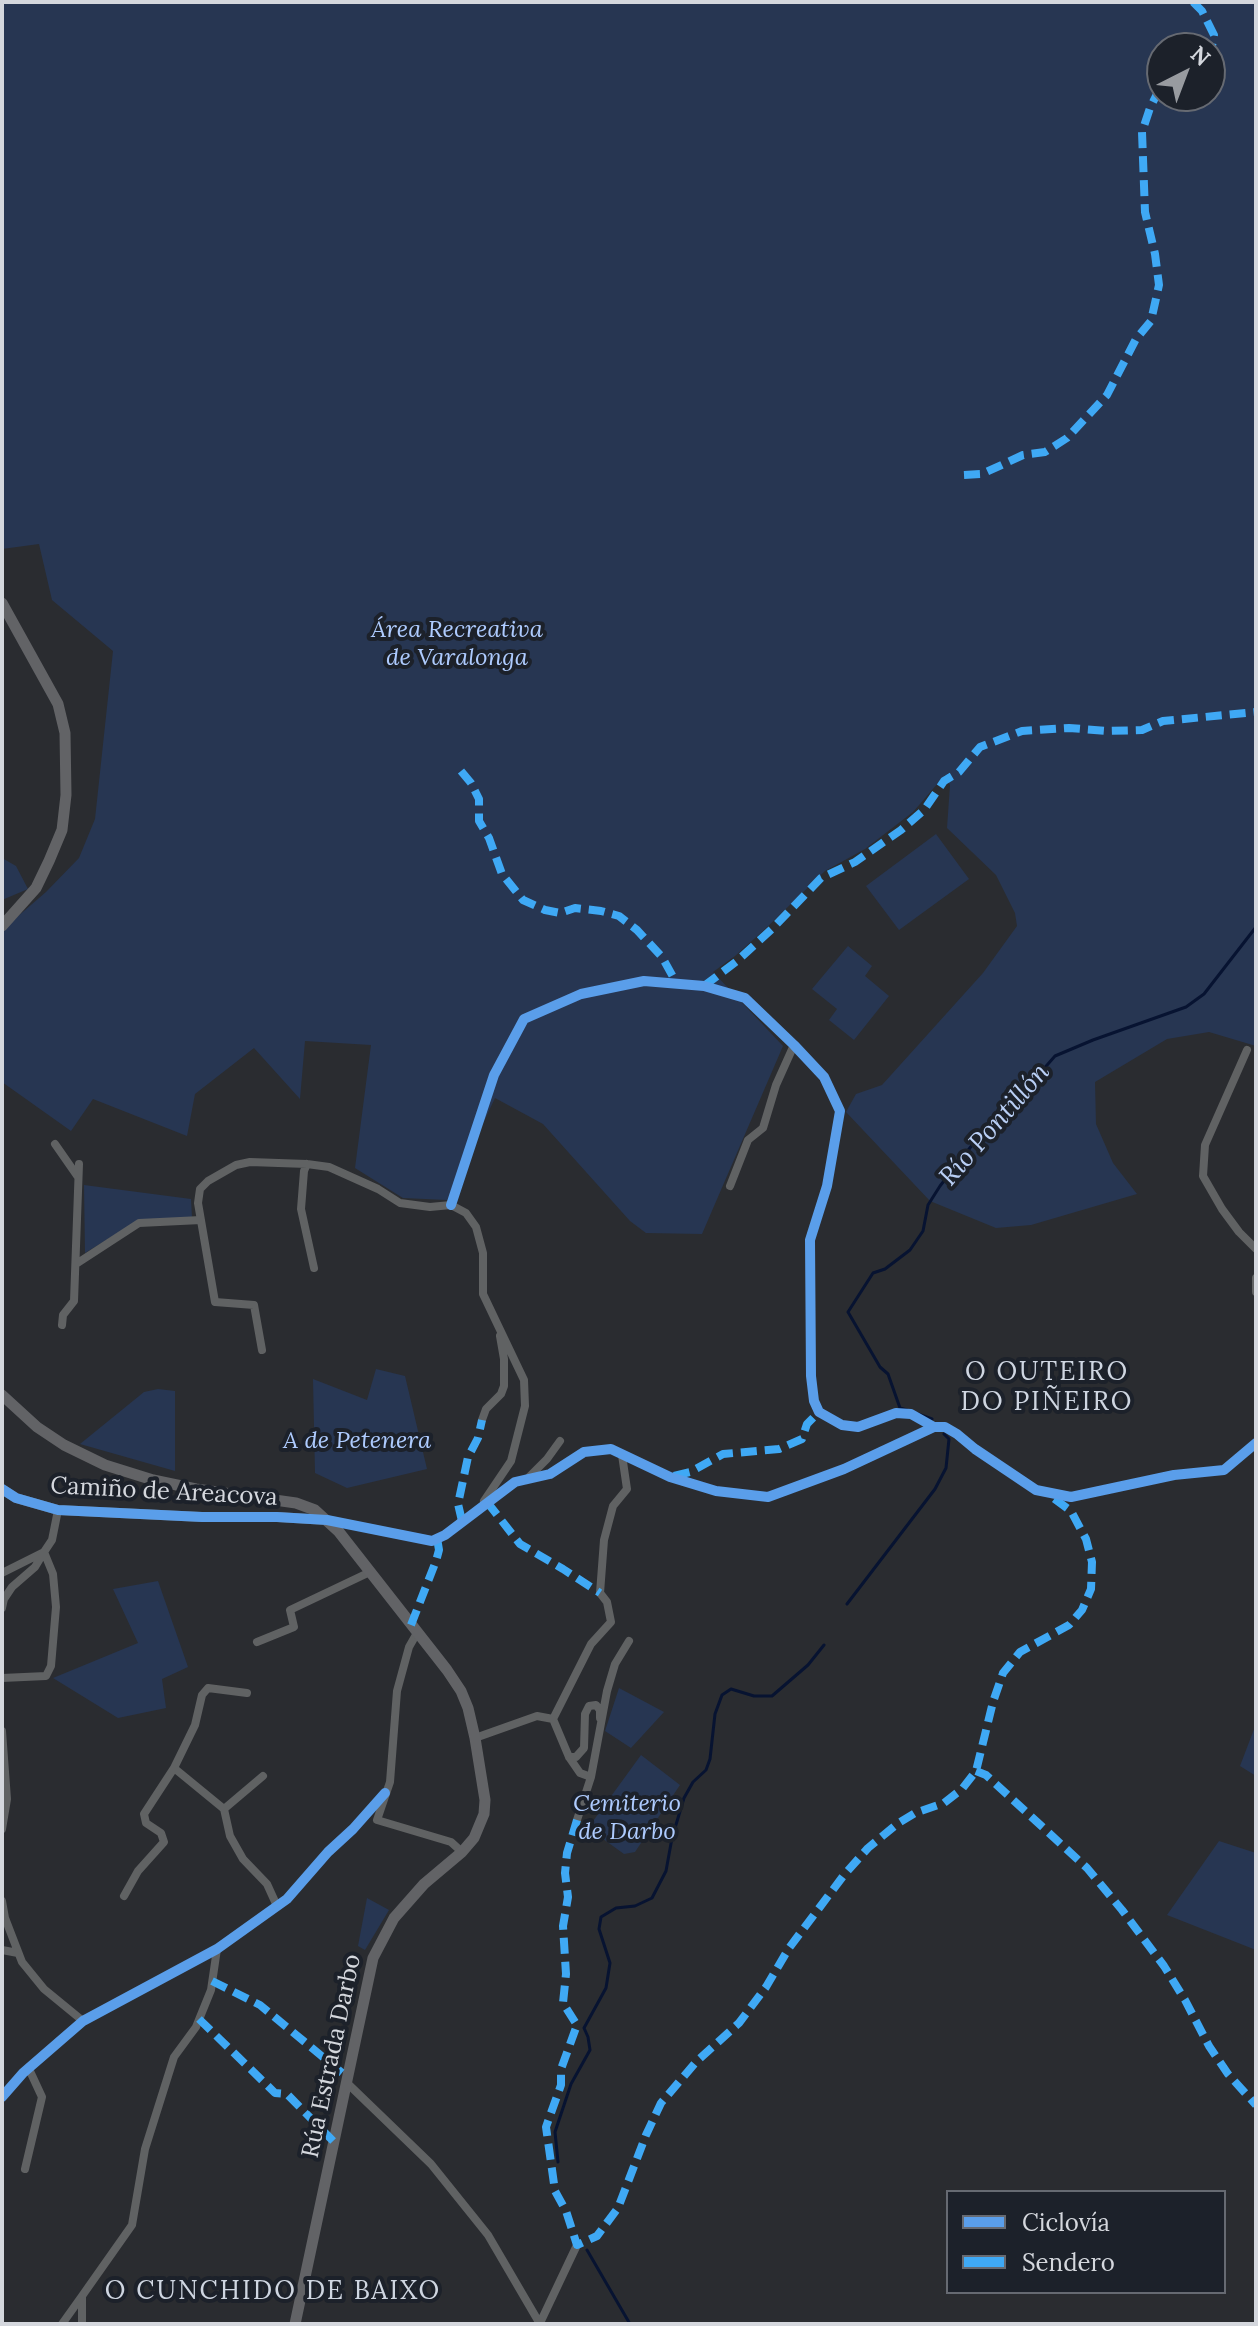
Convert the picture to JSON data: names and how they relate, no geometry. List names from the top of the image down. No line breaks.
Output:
{"streets":{"main road":["Rúa Estrada Darbo"],"street":["Camiño de Areacova"]},"crossings":[["Camiño de Areacova","Rúa Estrada Darbo"]],"districts":["O OUTEIRO DO PIÑEIRO","O CUNCHIDO DE BAIXO"],"water":["Río Pontillón"],"parks":["Área Recreativa de Varalonga","A de Petenera","Cemiterio de Darbo"],"legend":["Ciclovía","Sendero"],"north":"top right"}
